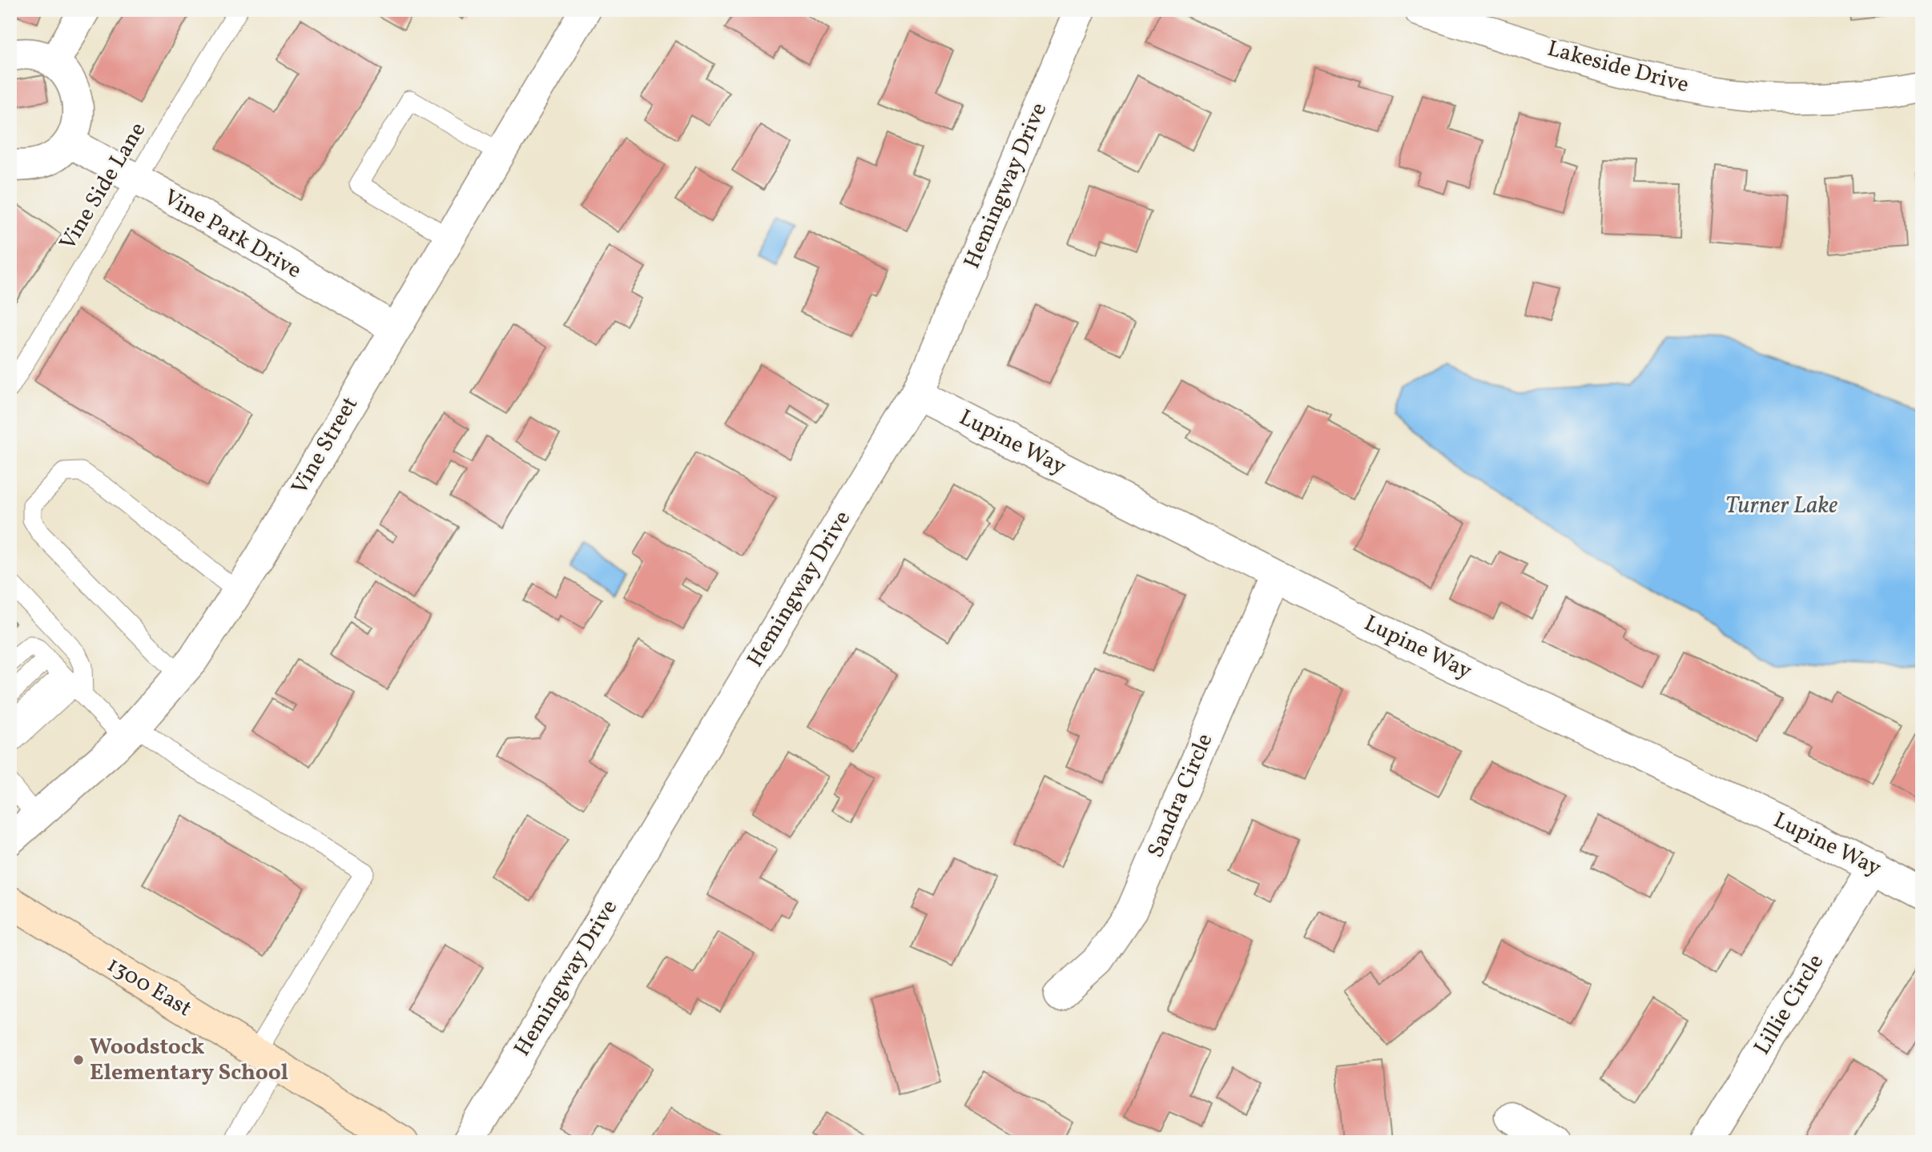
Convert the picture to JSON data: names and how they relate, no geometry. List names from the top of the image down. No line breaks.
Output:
{"streets":{"main road":["1300 East"],"street":["Lakeside Drive","Hemingway Drive","Vine Park Drive","Lupine Way","Vine Street","Sandra Circle","Lillie Circle"],"lane":["Vine Side Lane"]},"crossings":[["Hemingway Drive","Lupine Way"],["Vine Side Lane","Vine Park Drive"],["Vine Park Drive","Vine Street"],["Lupine Way","Sandra Circle"],["Lupine Way","Lillie Circle"]],"water":["Turner Lake"],"places":["Woodstock Elementary School"]}
